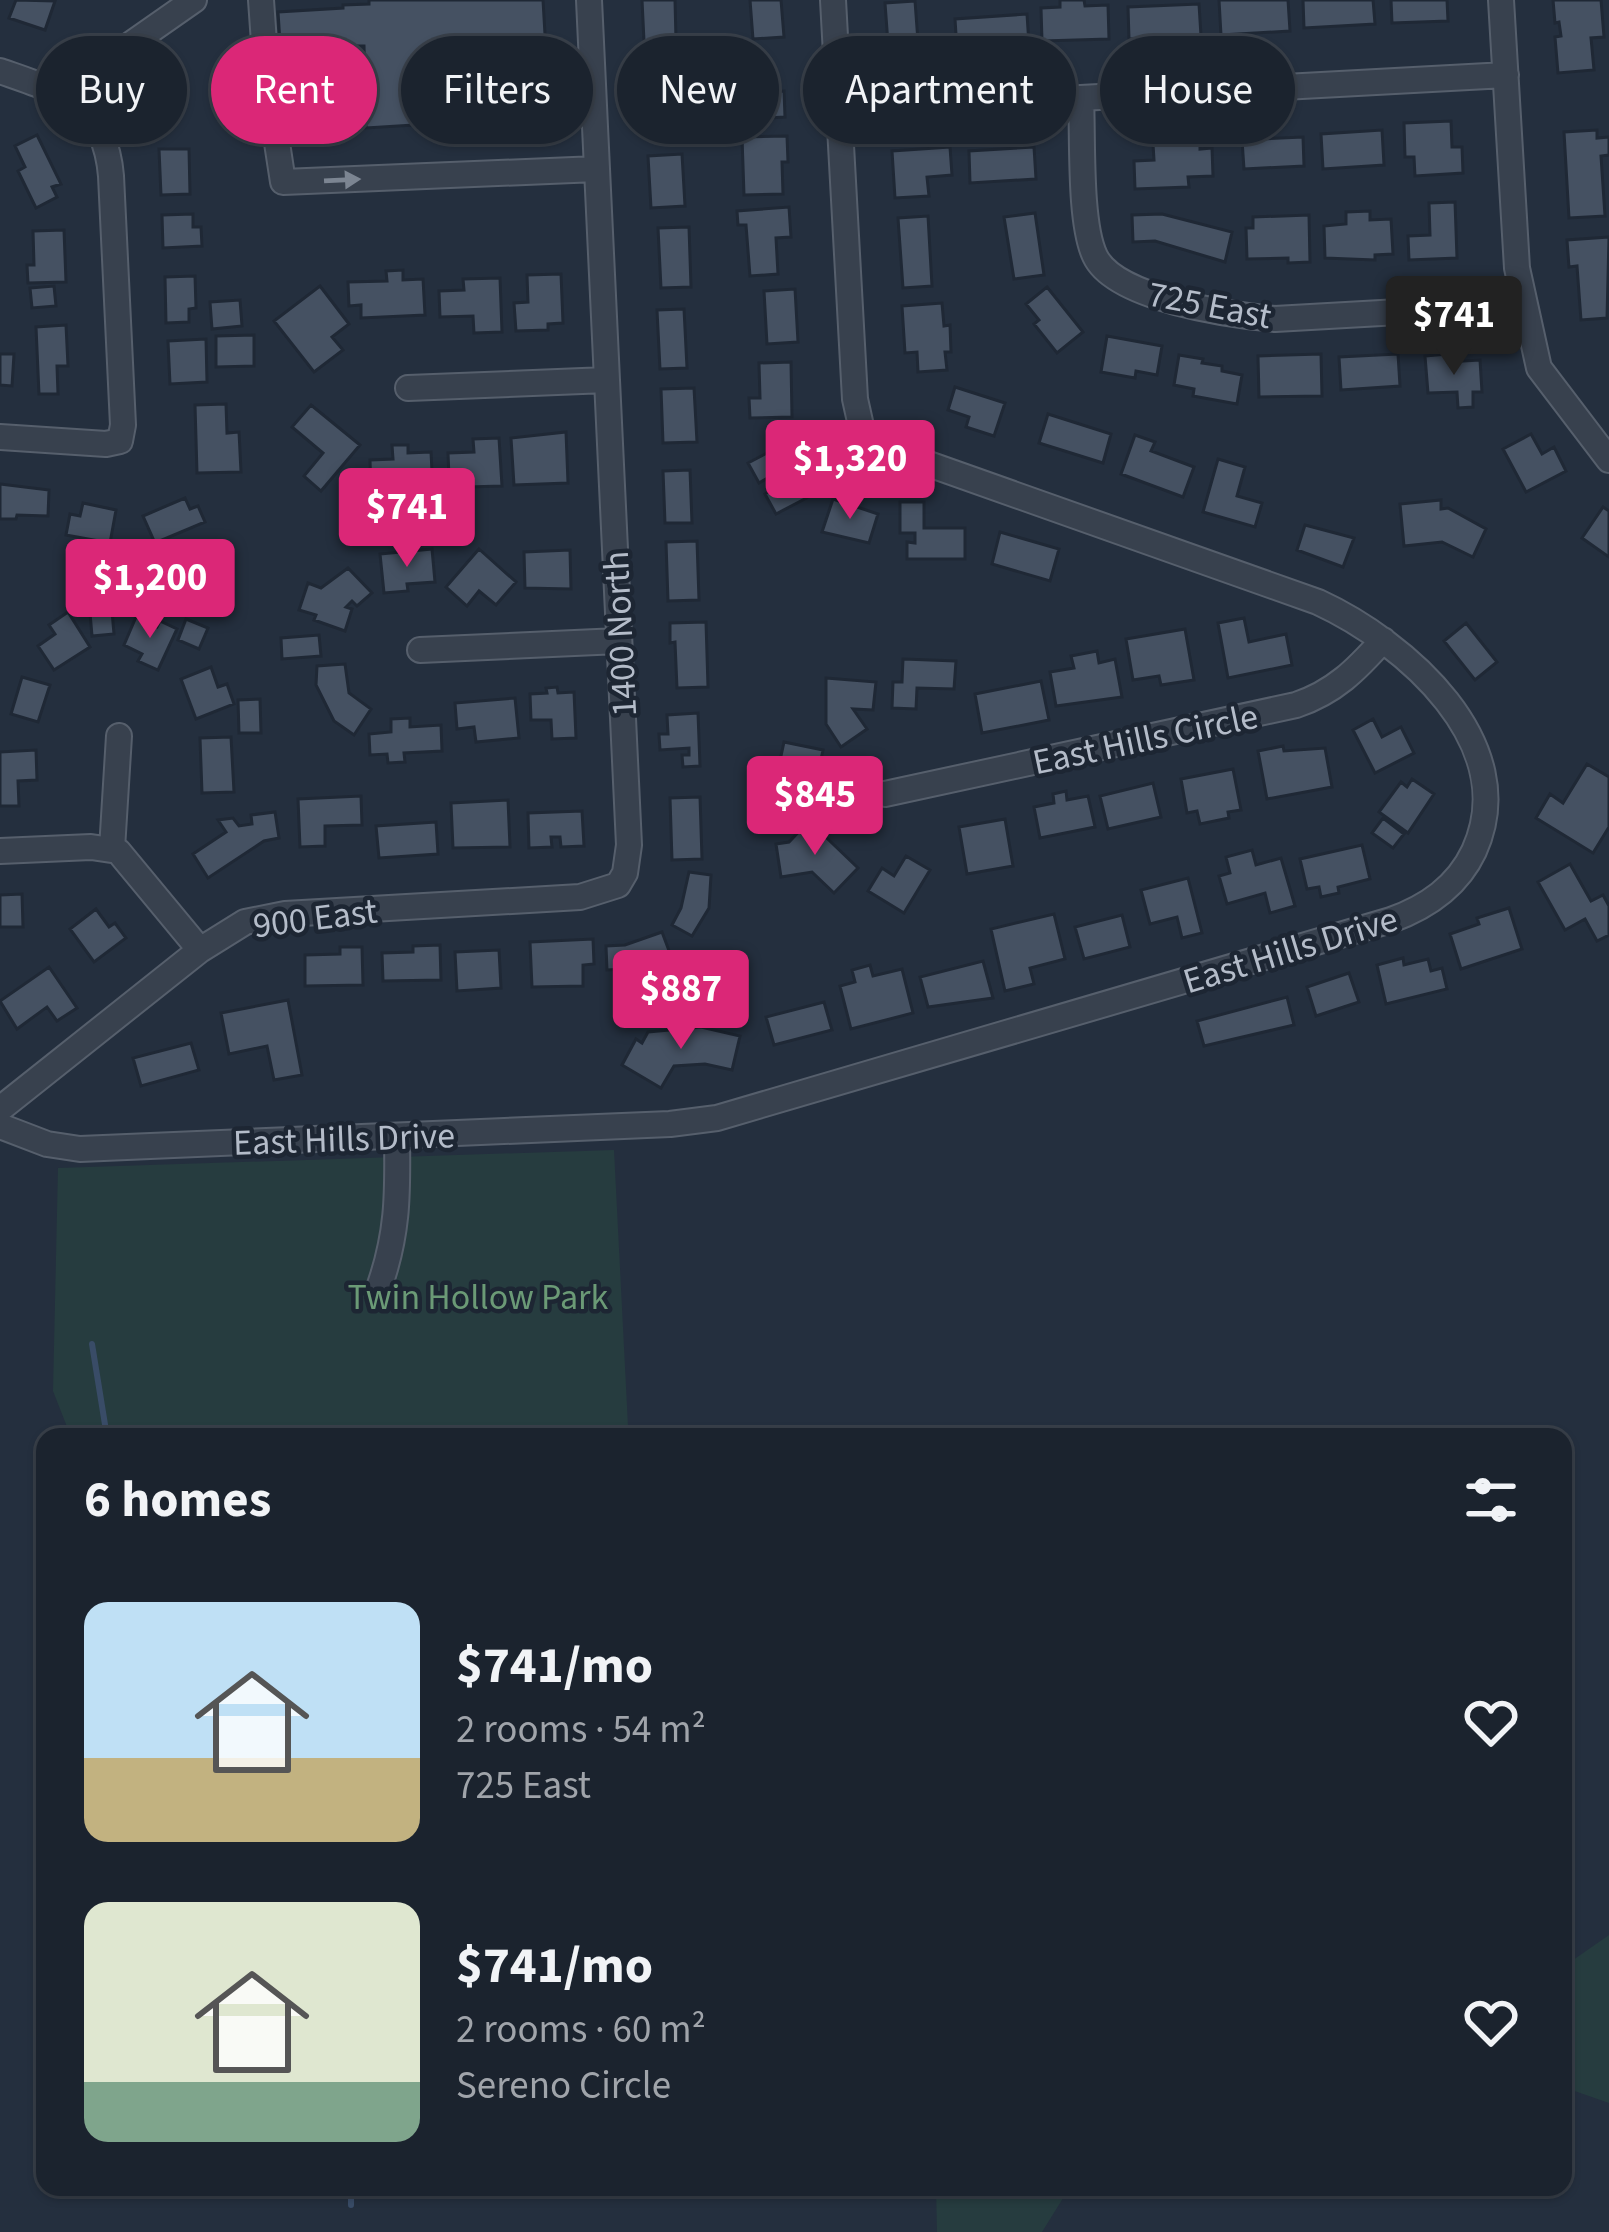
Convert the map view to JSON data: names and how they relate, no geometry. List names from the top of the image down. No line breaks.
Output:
{"streets":{"street":["725 East","1400 North","East Hills Circle","900 East","East Hills Drive"]},"crossings":[["1400 North","900 East"],["East Hills Circle","East Hills Drive"]],"parks":["Twin Hollow Park"],"page":{"chip":["Buy","Rent","Filters","New","Apartment","House"],"price":["$741","$1,320","$741","$1,200","$845","$887"],"heading":"6 homes","list":[{"name":"$741/mo","note":"2 rooms · 54 m² · 725 East"},{"name":"$741/mo","note":"2 rooms · 60 m² · Sereno Circle"}]}}
